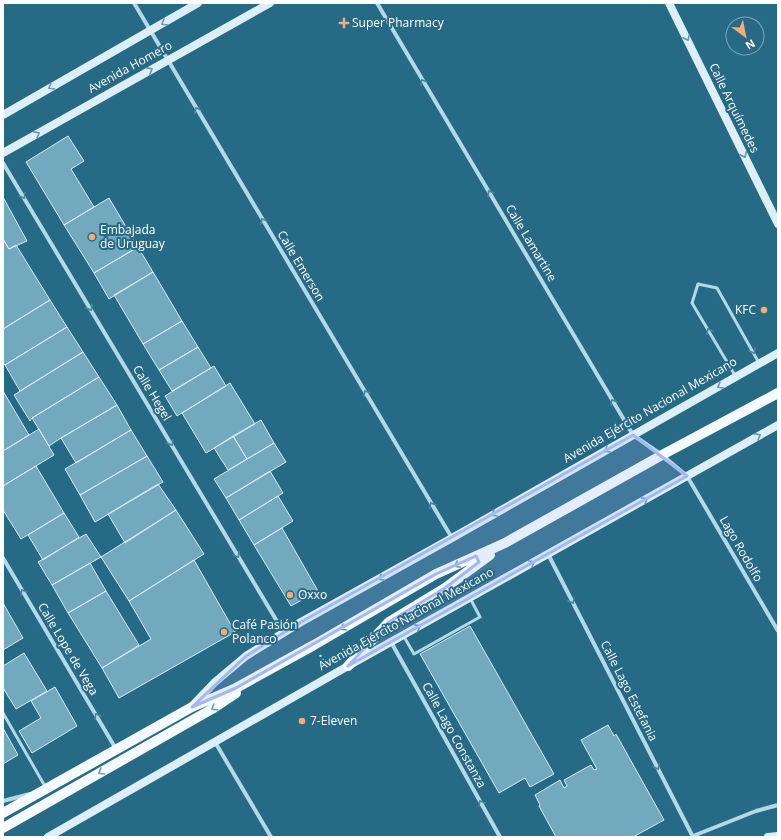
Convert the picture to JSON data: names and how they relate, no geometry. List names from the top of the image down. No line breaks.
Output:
{"streets":{"main road":["Avenida Homero","Calle Arquímedes","Avenida Ejército Nacional Mexicano"],"street":["Calle Lamartine","Calle Emerson","Calle Hegel","Lago Rodolfo","Calle Lope de Vega","Calle Lago Estefania","Calle Lago Constanza"]},"crossings":[["Avenida Homero","Calle Emerson"],["Calle Lamartine","Avenida Ejército Nacional Mexicano"],["Calle Lamartine","Lago Rodolfo"],["Calle Emerson","Avenida Ejército Nacional Mexicano"],["Calle Hegel","Avenida Ejército Nacional Mexicano"],["Avenida Ejército Nacional Mexicano","Lago Rodolfo"],["Avenida Ejército Nacional Mexicano","Calle Lope de Vega"],["Avenida Ejército Nacional Mexicano","Calle Lago Estefania"],["Avenida Ejército Nacional Mexicano","Calle Lago Constanza"]],"one_way":["Calle Arquímedes","Calle Lamartine","Calle Emerson","Calle Hegel","Calle Lope de Vega","Calle Lago Estefania","Calle Lago Constanza"],"places":{"health":["Super Pharmacy"],"other":["Embajada de Uruguay","KFC","Oxxo","Café Pasión Polanco","7-Eleven"]},"north":"bottom right"}
